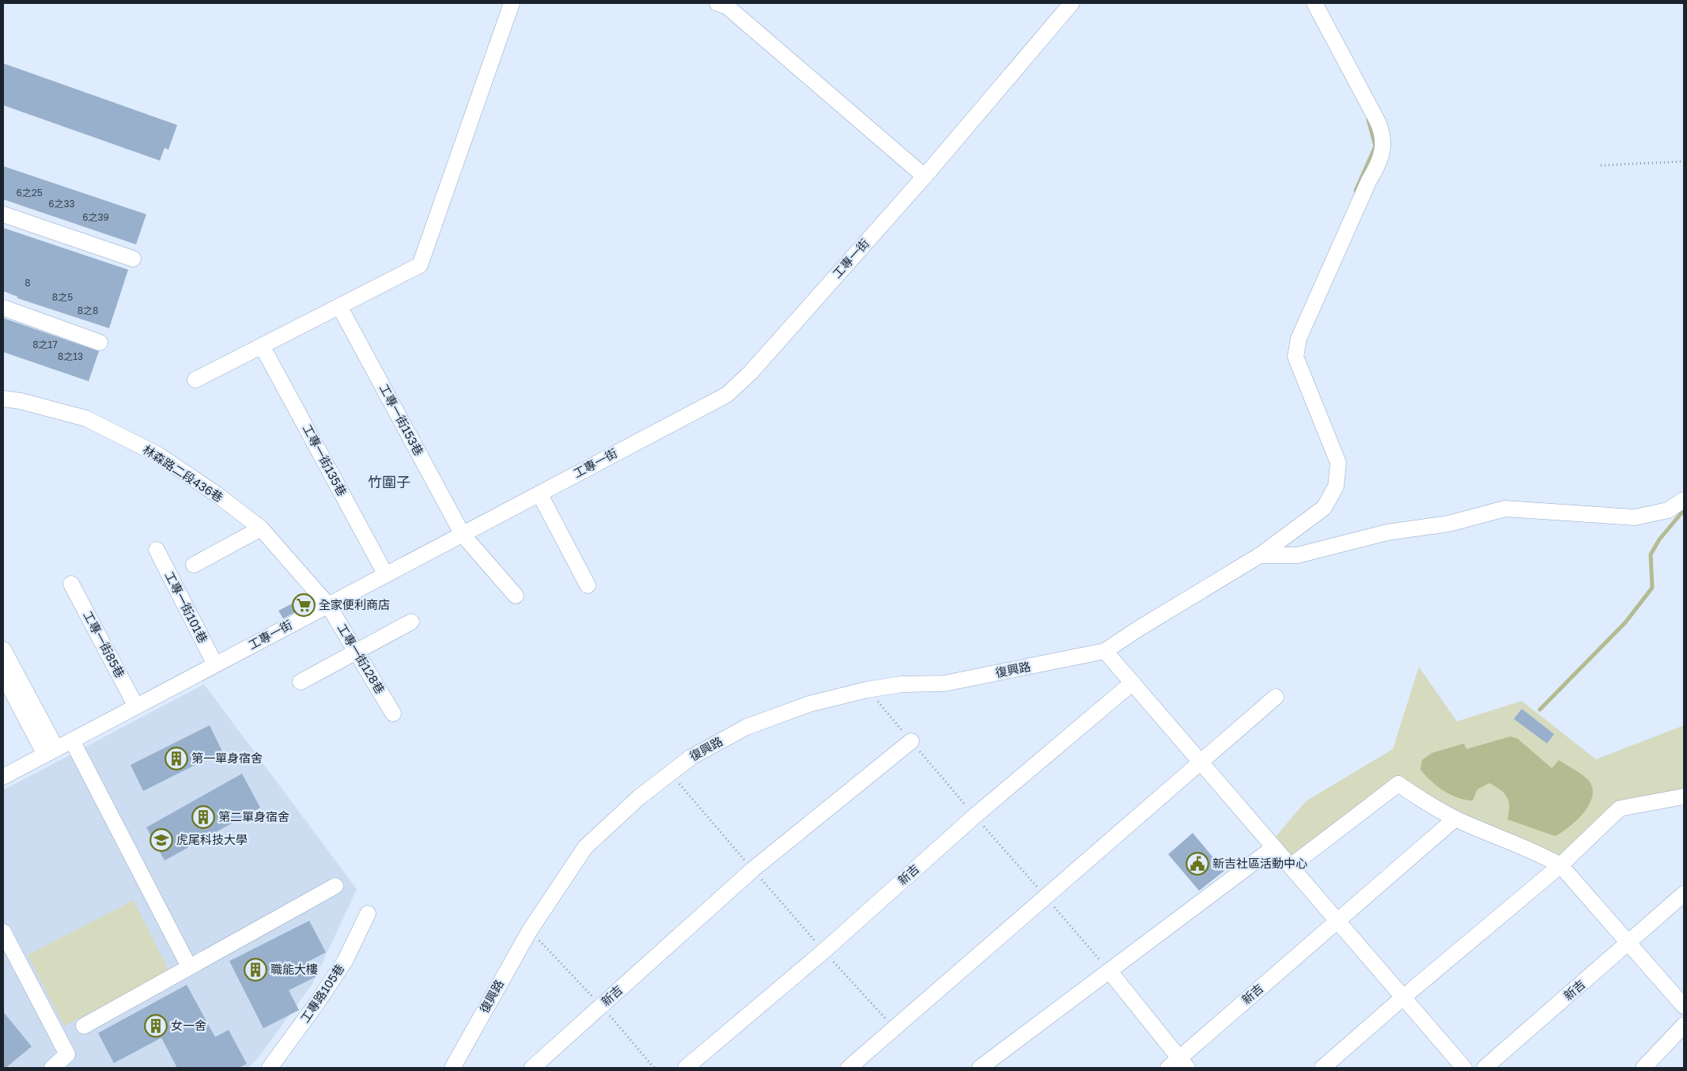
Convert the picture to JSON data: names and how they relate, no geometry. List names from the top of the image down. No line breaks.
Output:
{"streets":{"street":["工專一街","工專一街153巷","工專一街135巷","林森路二段436巷","工專一街101巷","工專一街85巷","工專一街128巷","復興路","新吉","工專路105巷"]},"crossings":[["工專一街","工專一街153巷"],["工專一街","工專一街135巷"],["工專一街","林森路二段436巷"],["工專一街","工專一街101巷"],["工專一街","工專一街85巷"],["工專一街","工專一街128巷"],["林森路二段436巷","工專一街128巷"]],"districts":["竹圍子"],"places":{"supermarket":["全家便利商店"],"building":["第一單身宿舍","第二單身宿舍","職能大樓","女一舍"],"school or university":["虎尾科技大學"],"public building":["新吉社區活動中心"]},"house_numbers":["6之25","6之33","6之39","8","8之5","8之8","8之17","8之13"]}
